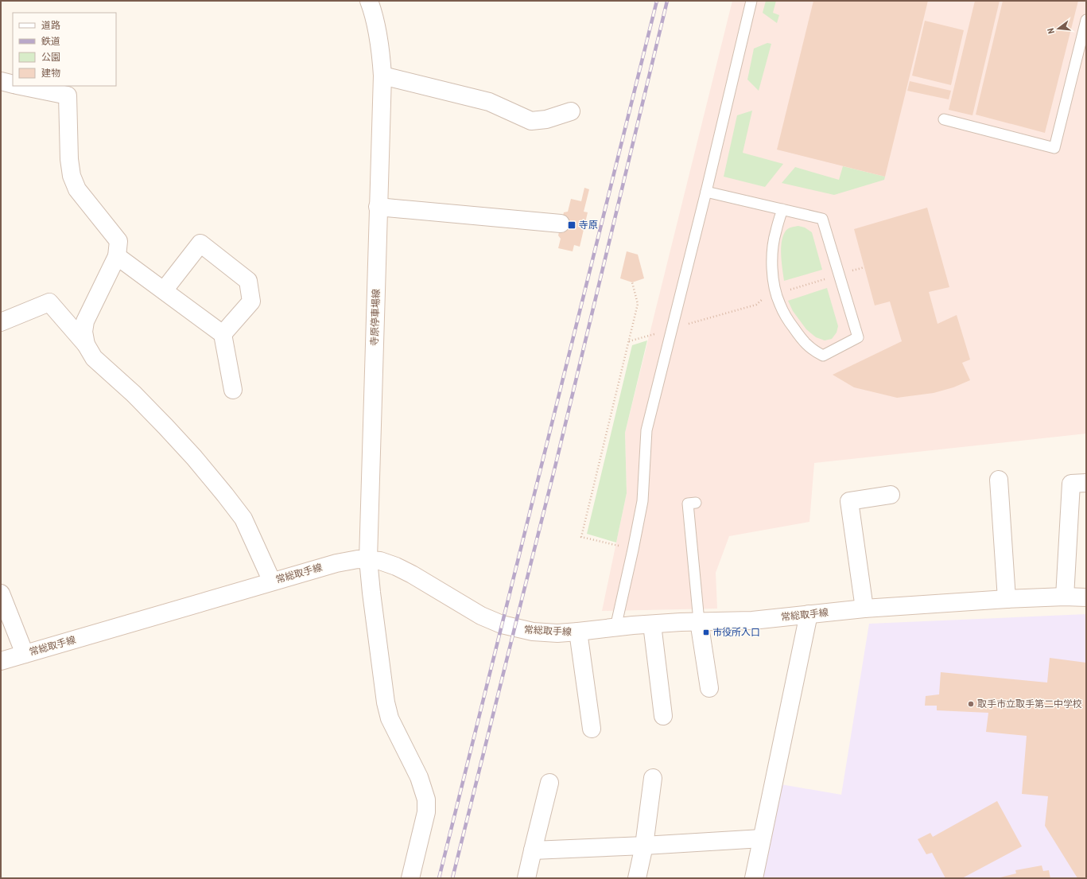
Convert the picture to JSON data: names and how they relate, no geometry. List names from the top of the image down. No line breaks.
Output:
{"streets":{"street":["寺原停車場線","常総取手線"]},"crossings":[["寺原停車場線","常総取手線"]],"places":{"transit":["寺原","市役所入口"],"other":["取手市立取手第二中学校"]},"legend":["道路","鉄道","公園","建物"],"north":"left"}
